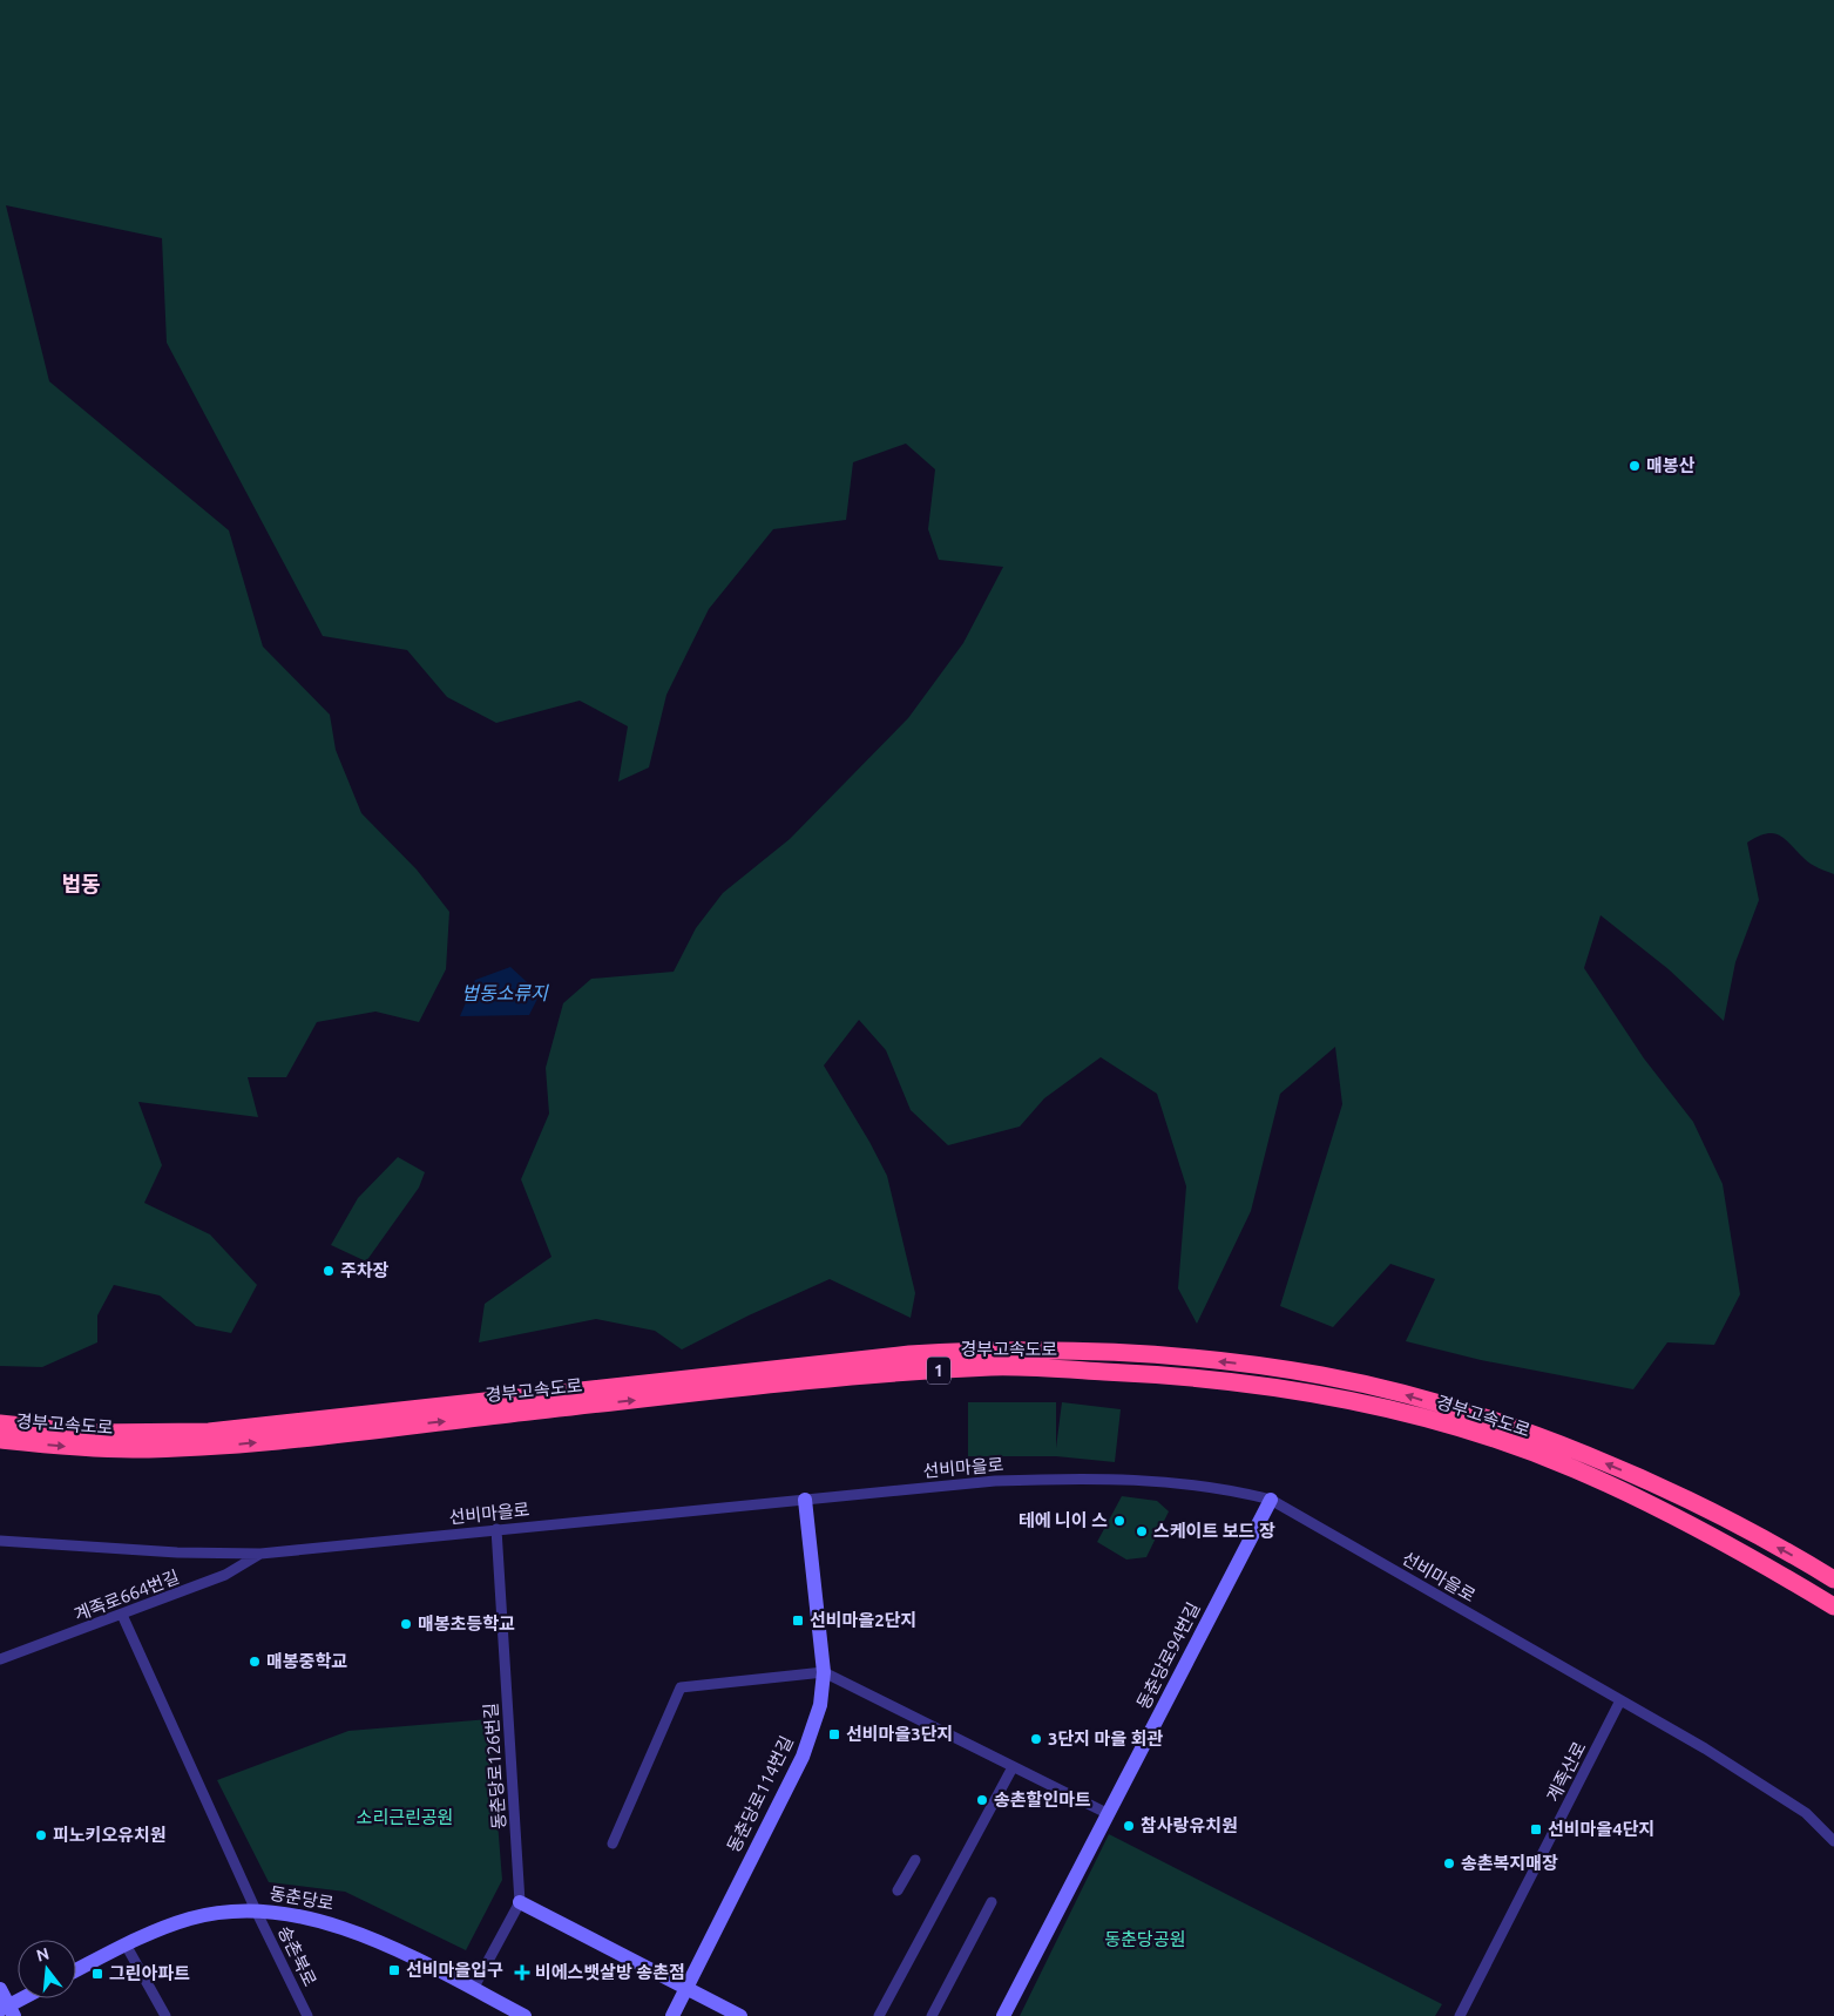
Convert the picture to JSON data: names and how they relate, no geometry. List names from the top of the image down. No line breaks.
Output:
{"streets":{"highway":["경부고속도로","1"],"main road":["동춘당로94번길","동춘당로114번길","동춘당로"],"street":["선비마을로","계족로664번길","동춘당로126번길","계족산로","송촌북로"]},"crossings":[["선비마을로","계족로664번길"],["선비마을로","동춘당로94번길"],["선비마을로","동춘당로126번길"],["선비마을로","계족산로"],["선비마을로","동춘당로114번길"],["계족로664번길","송촌북로"],["동춘당로","송촌북로"]],"districts":["법동"],"water":["법동소류지"],"parks":["소리근린공원","동춘당공원"],"places":{"other":["매봉산","주차장","테에 니이 스","스케이트 보드 장","매봉초등학교","매봉중학교","3단지 마을 회관","송촌할인마트","참사랑유치원","피노키오유치원","송촌복지매장"],"transit":["선비마을2단지","선비마을3단지","선비마을4단지","선비마을입구","그린아파트"],"health":["비에스뱃살방 송촌점"]},"north":"top"}
